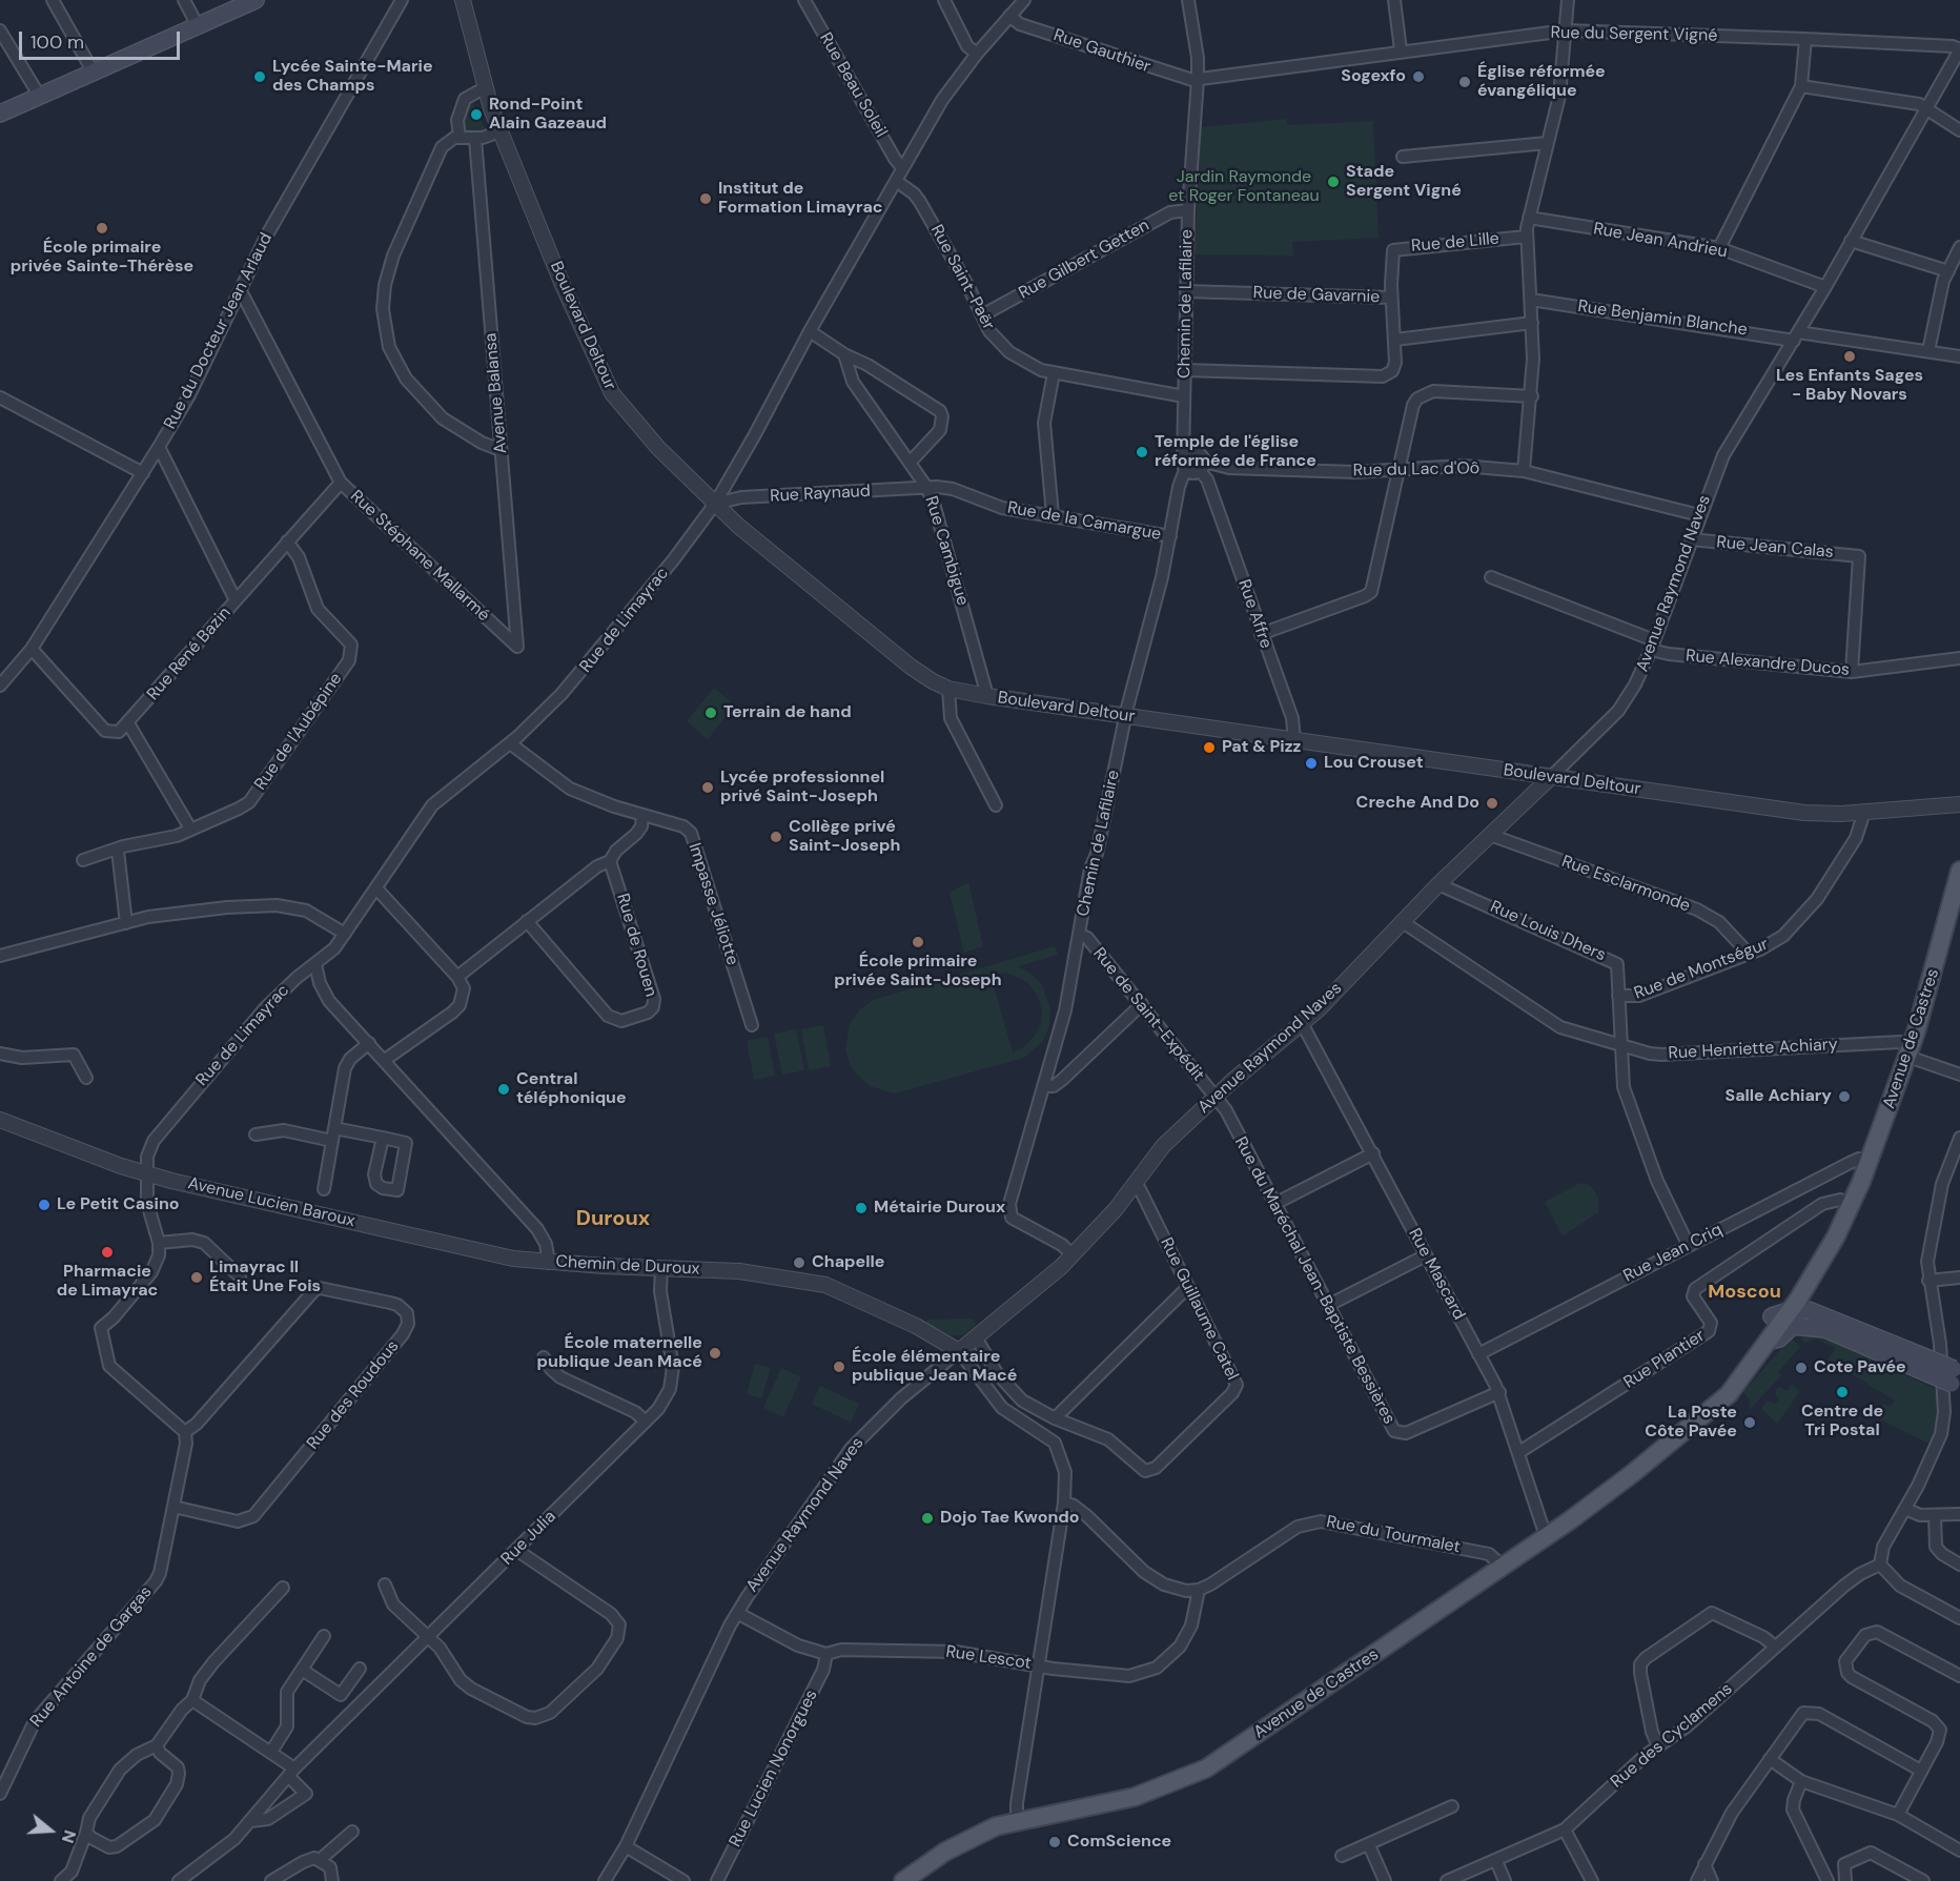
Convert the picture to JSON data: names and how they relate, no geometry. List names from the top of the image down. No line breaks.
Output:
{"streets":{"main road":["Avenue de Castres"],"street":["Rue du Sergent Vigné","Rue Gauthier","Rue Beau Soleil","Rue Jean Andrieu","Rue de Lille","Rue Gilbert Getten","Rue Saint-Paër","Rue de Gavarnie","Chemin de Lafilaire","Rue Benjamin Blanche","Boulevard Deltour","Rue du Docteur Jean Arlaud","Avenue Balansa","Rue du Lac d'Oô","Rue Raynaud","Rue de la Camargue","Rue Jean Calas","Rue Cambigue","Rue Stéphane Mallarmé","Avenue Raymond Naves","Rue Affre","Rue de Limayrac","Rue René Bazin","Rue Alexandre Ducos","Rue de l'Aubépine","Rue Esclarmonde","Impasse Jéliotte","Rue Louis Dhers","Rue de Rouen","Rue de Montségur","Rue de Saint-Expédit","Rue Henriette Achiary","Avenue Lucien Baroux","Rue Jean Criq","Chemin de Duroux","Rue Mascard","Rue du Maréchal Jean-Baptiste Bessières","Rue Guillaume Catel","Rue Plantier","Rue des Roudous","Rue du Tourmalet","Rue Julia","Rue Antoine de Gargas","Rue Lescot","Rue des Cyclamens","Rue Lucien Nonorgues"]},"crossings":[["Rue du Sergent Vigné","Rue Gauthier"],["Rue du Sergent Vigné","Chemin de Lafilaire"],["Rue du Sergent Vigné","Avenue Raymond Naves"],["Rue Gauthier","Chemin de Lafilaire"],["Rue Gauthier","Rue de Limayrac"],["Rue Beau Soleil","Rue de Limayrac"],["Rue Jean Andrieu","Avenue Raymond Naves"],["Rue de Lille","Rue de Gavarnie"],["Rue Gilbert Getten","Rue Saint-Paër"],["Rue Gilbert Getten","Chemin de Lafilaire"],["Rue Saint-Paër","Chemin de Lafilaire"],["Rue Saint-Paër","Rue de Limayrac"],["Rue de Gavarnie","Chemin de Lafilaire"],["Chemin de Lafilaire","Boulevard Deltour"],["Chemin de Lafilaire","Rue du Lac d'Oô"],["Chemin de Lafilaire","Rue de la Camargue"],["Chemin de Lafilaire","Avenue Raymond Naves"],["Chemin de Lafilaire","Rue Affre"],["Chemin de Lafilaire","Rue de Saint-Expédit"],["Rue Benjamin Blanche","Avenue Raymond Naves"],["Boulevard Deltour","Rue Raynaud"],["Boulevard Deltour","Rue Cambigue"],["Boulevard Deltour","Avenue Raymond Naves"],["Boulevard Deltour","Rue Affre"],["Boulevard Deltour","Rue de Limayrac"],["Boulevard Deltour","Rue de Montségur"],["Rue du Docteur Jean Arlaud","Rue Stéphane Mallarmé"],["Avenue Balansa","Rue Stéphane Mallarmé"],["Rue du Lac d'Oô","Avenue Raymond Naves"],["Rue du Lac d'Oô","Rue Affre"],["Rue Raynaud","Rue de la Camargue"],["Rue Raynaud","Rue Cambigue"],["Rue Raynaud","Rue de Limayrac"],["Rue de la Camargue","Rue Cambigue"],["Rue Jean Calas","Avenue Raymond Naves"],["Rue Jean Calas","Rue Alexandre Ducos"],["Rue Stéphane Mallarmé","Rue René Bazin"],["Avenue Raymond Naves","Rue Alexandre Ducos"],["Avenue Raymond Naves","Rue Esclarmonde"],["Avenue Raymond Naves","Rue Louis Dhers"],["Avenue Raymond Naves","Rue de Saint-Expédit"],["Avenue Raymond Naves","Rue Henriette Achiary"],["Avenue Raymond Naves","Chemin de Duroux"],["Avenue Raymond Naves","Rue Mascard"],["Avenue Raymond Naves","Rue du Maréchal Jean-Baptiste Bessières"],["Avenue Raymond Naves","Rue Guillaume Catel"],["Avenue Raymond Naves","Rue Lescot"],["Rue de Limayrac","Impasse Jéliotte"],["Rue de Limayrac","Avenue Lucien Baroux"],["Rue de Limayrac","Chemin de Duroux"],["Rue René Bazin","Rue de l'Aubépine"],["Rue Esclarmonde","Rue de Montségur"],["Rue Louis Dhers","Rue de Montségur"],["Rue Louis Dhers","Rue Henriette Achiary"],["Rue Louis Dhers","Rue Jean Criq"],["Rue de Saint-Expédit","Rue du Maréchal Jean-Baptiste Bessières"],["Avenue de Castres","Rue Henriette Achiary"],["Avenue de Castres","Rue Jean Criq"],["Avenue de Castres","Rue Mascard"],["Avenue de Castres","Rue Plantier"],["Avenue de Castres","Rue du Tourmalet"],["Avenue Lucien Baroux","Chemin de Duroux"],["Rue Jean Criq","Rue Mascard"],["Chemin de Duroux","Rue Julia"],["Rue Mascard","Rue du Maréchal Jean-Baptiste Bessières"],["Rue Mascard","Rue Plantier"],["Rue des Roudous","Rue Antoine de Gargas"],["Rue du Tourmalet","Rue Lescot"],["Rue Lescot","Rue Lucien Nonorgues"]],"districts":["Duroux","Moscou"],"parks":["Jardin Raymonde et Roger Fontaneau"],"places":["Lycée Sainte-Marie des Champs","Sogexfo","Église réformée évangélique","Rond-Point Alain Gazeaud","Stade Sergent Vigné","Institut de Formation Limayrac","École primaire privée Sainte-Thérèse","Les Enfants Sages - Baby Novars","Temple de l'église réformée de France","Terrain de hand","Pat & Pizz","Lou Crouset","Lycée professionnel privé Saint-Joseph","Creche And Do","Collège privé Saint-Joseph","École primaire privée Saint-Joseph","Central téléphonique","Salle Achiary","Le Petit Casino","Métairie Duroux","Pharmacie de Limayrac","Chapelle","Limayrac Il Était Une Fois","École maternelle publique Jean Macé","École élémentaire publique Jean Macé","Cote Pavée","Centre de Tri Postal","La Poste Côte Pavée","Dojo Tae Kwondo","ComScience"],"scale_bar":"100 m","north":"right"}
